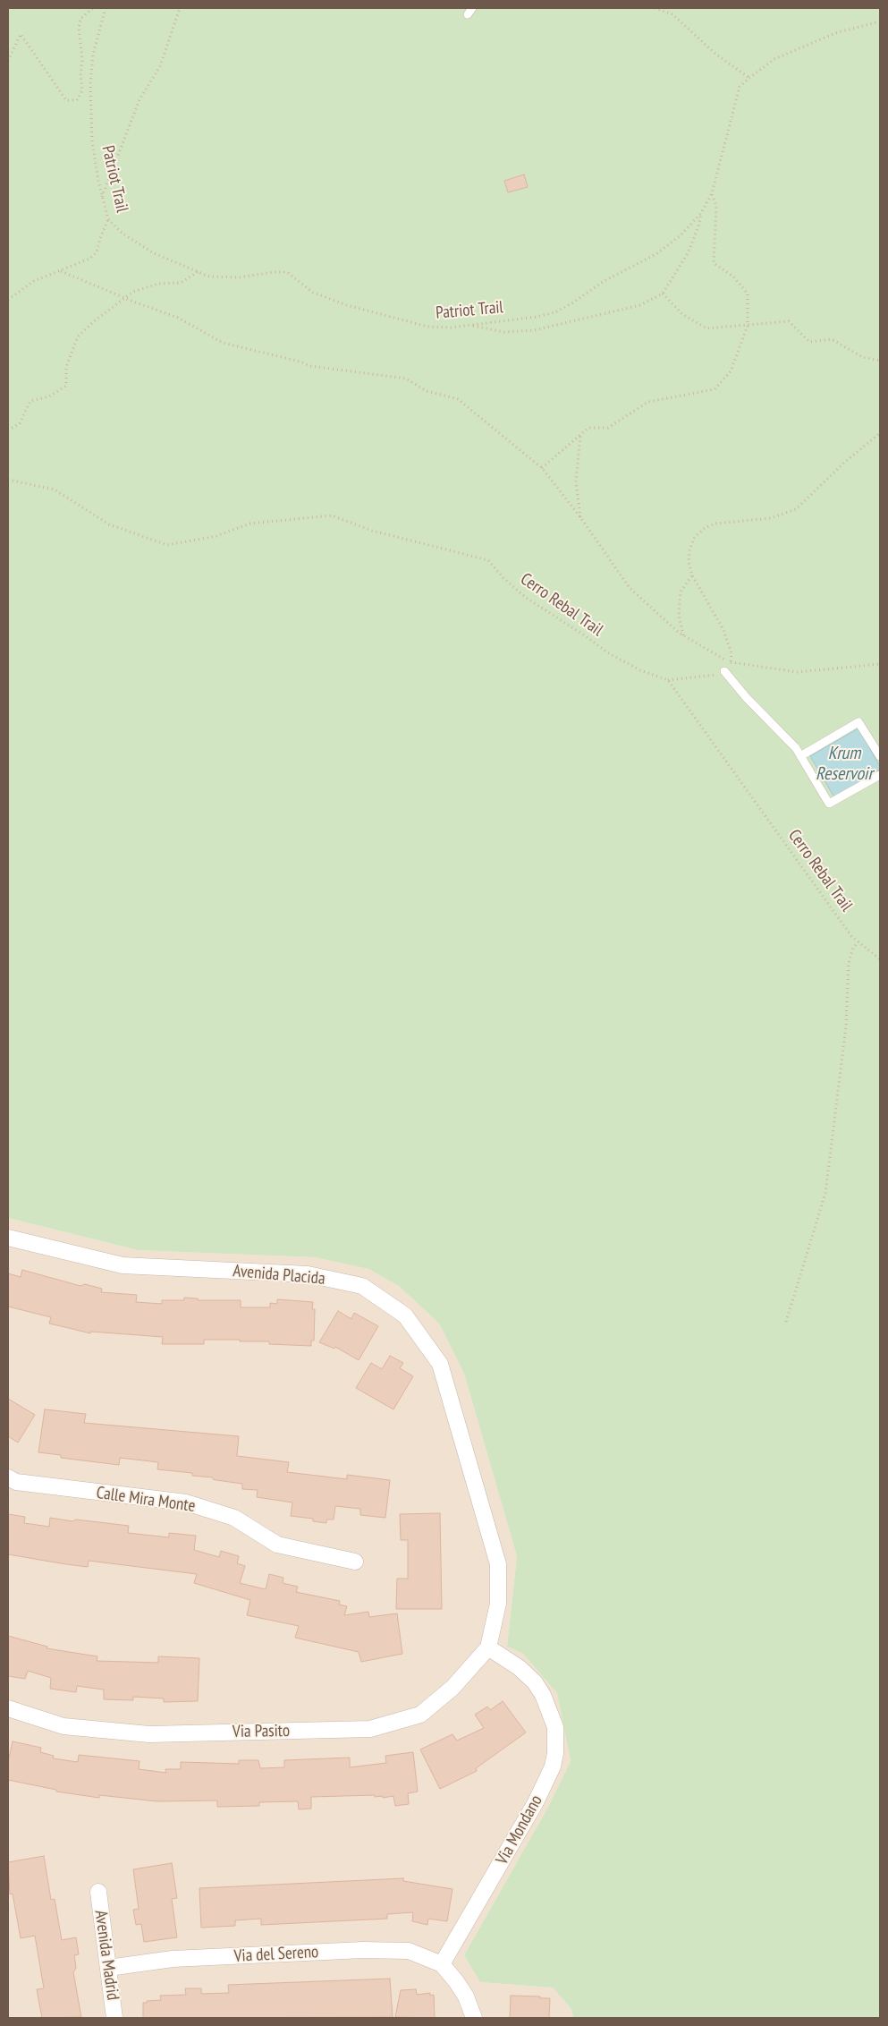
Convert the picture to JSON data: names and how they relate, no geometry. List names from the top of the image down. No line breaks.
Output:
{"streets":{"street":["Avenida Placida","Calle Mira Monte","Via Pasito","Via Mondano","Via del Sereno","Avenida Madrid"],"path":["Patriot Trail","Cerro Rebal Trail"]},"crossings":[["Avenida Placida","Via Pasito"],["Avenida Placida","Via Mondano"],["Via Pasito","Via Mondano"],["Via Mondano","Via del Sereno"],["Via del Sereno","Avenida Madrid"]],"water":["Krum Reservoir"]}
